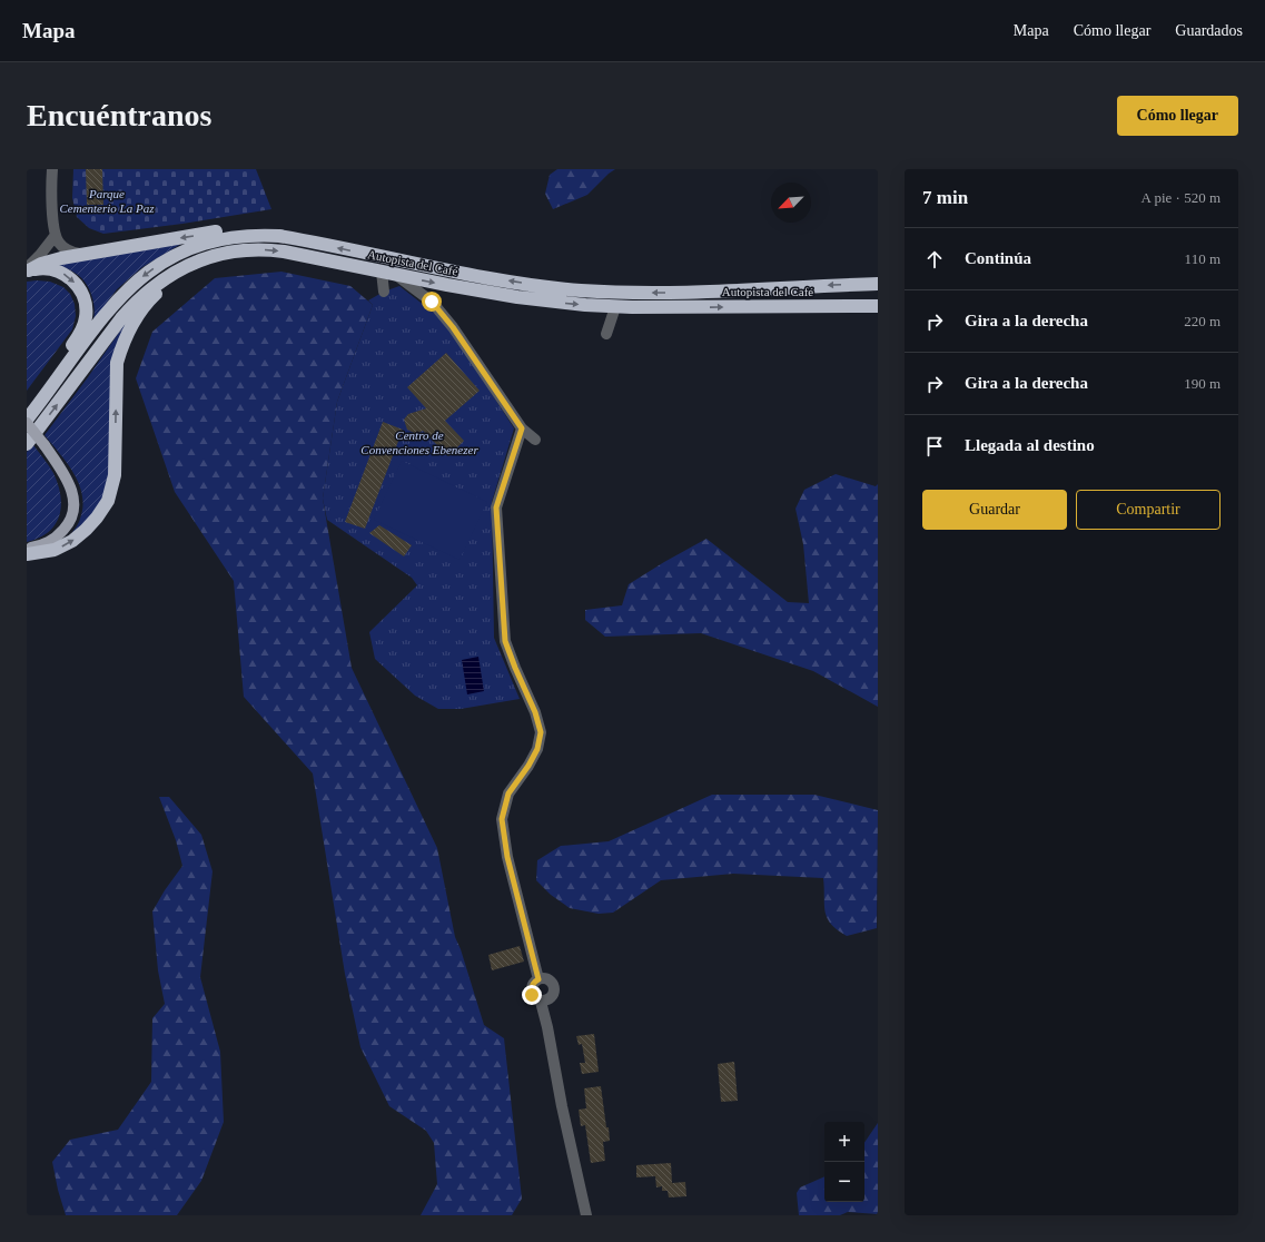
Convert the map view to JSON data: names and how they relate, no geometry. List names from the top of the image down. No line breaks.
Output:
{"streets":{"highway":["Autopista del Café"]},"parks":["Parque Cementerio La Paz","Centro de Convenciones Ebenezer"],"north":"bottom left","page":{"header":"Mapa","nav":["Mapa","Cómo llegar","Guardados"],"buttons":["Cómo llegar",["Guardar","Compartir"]],"title":"Encuéntranos","heading":["7 min","A pie · 520 m"],"list":[["Continúa","110 m"],["Gira a la derecha","220 m"],["Gira a la derecha","190 m"],"Llegada al destino"],"map_buttons":["+","−"]}}
